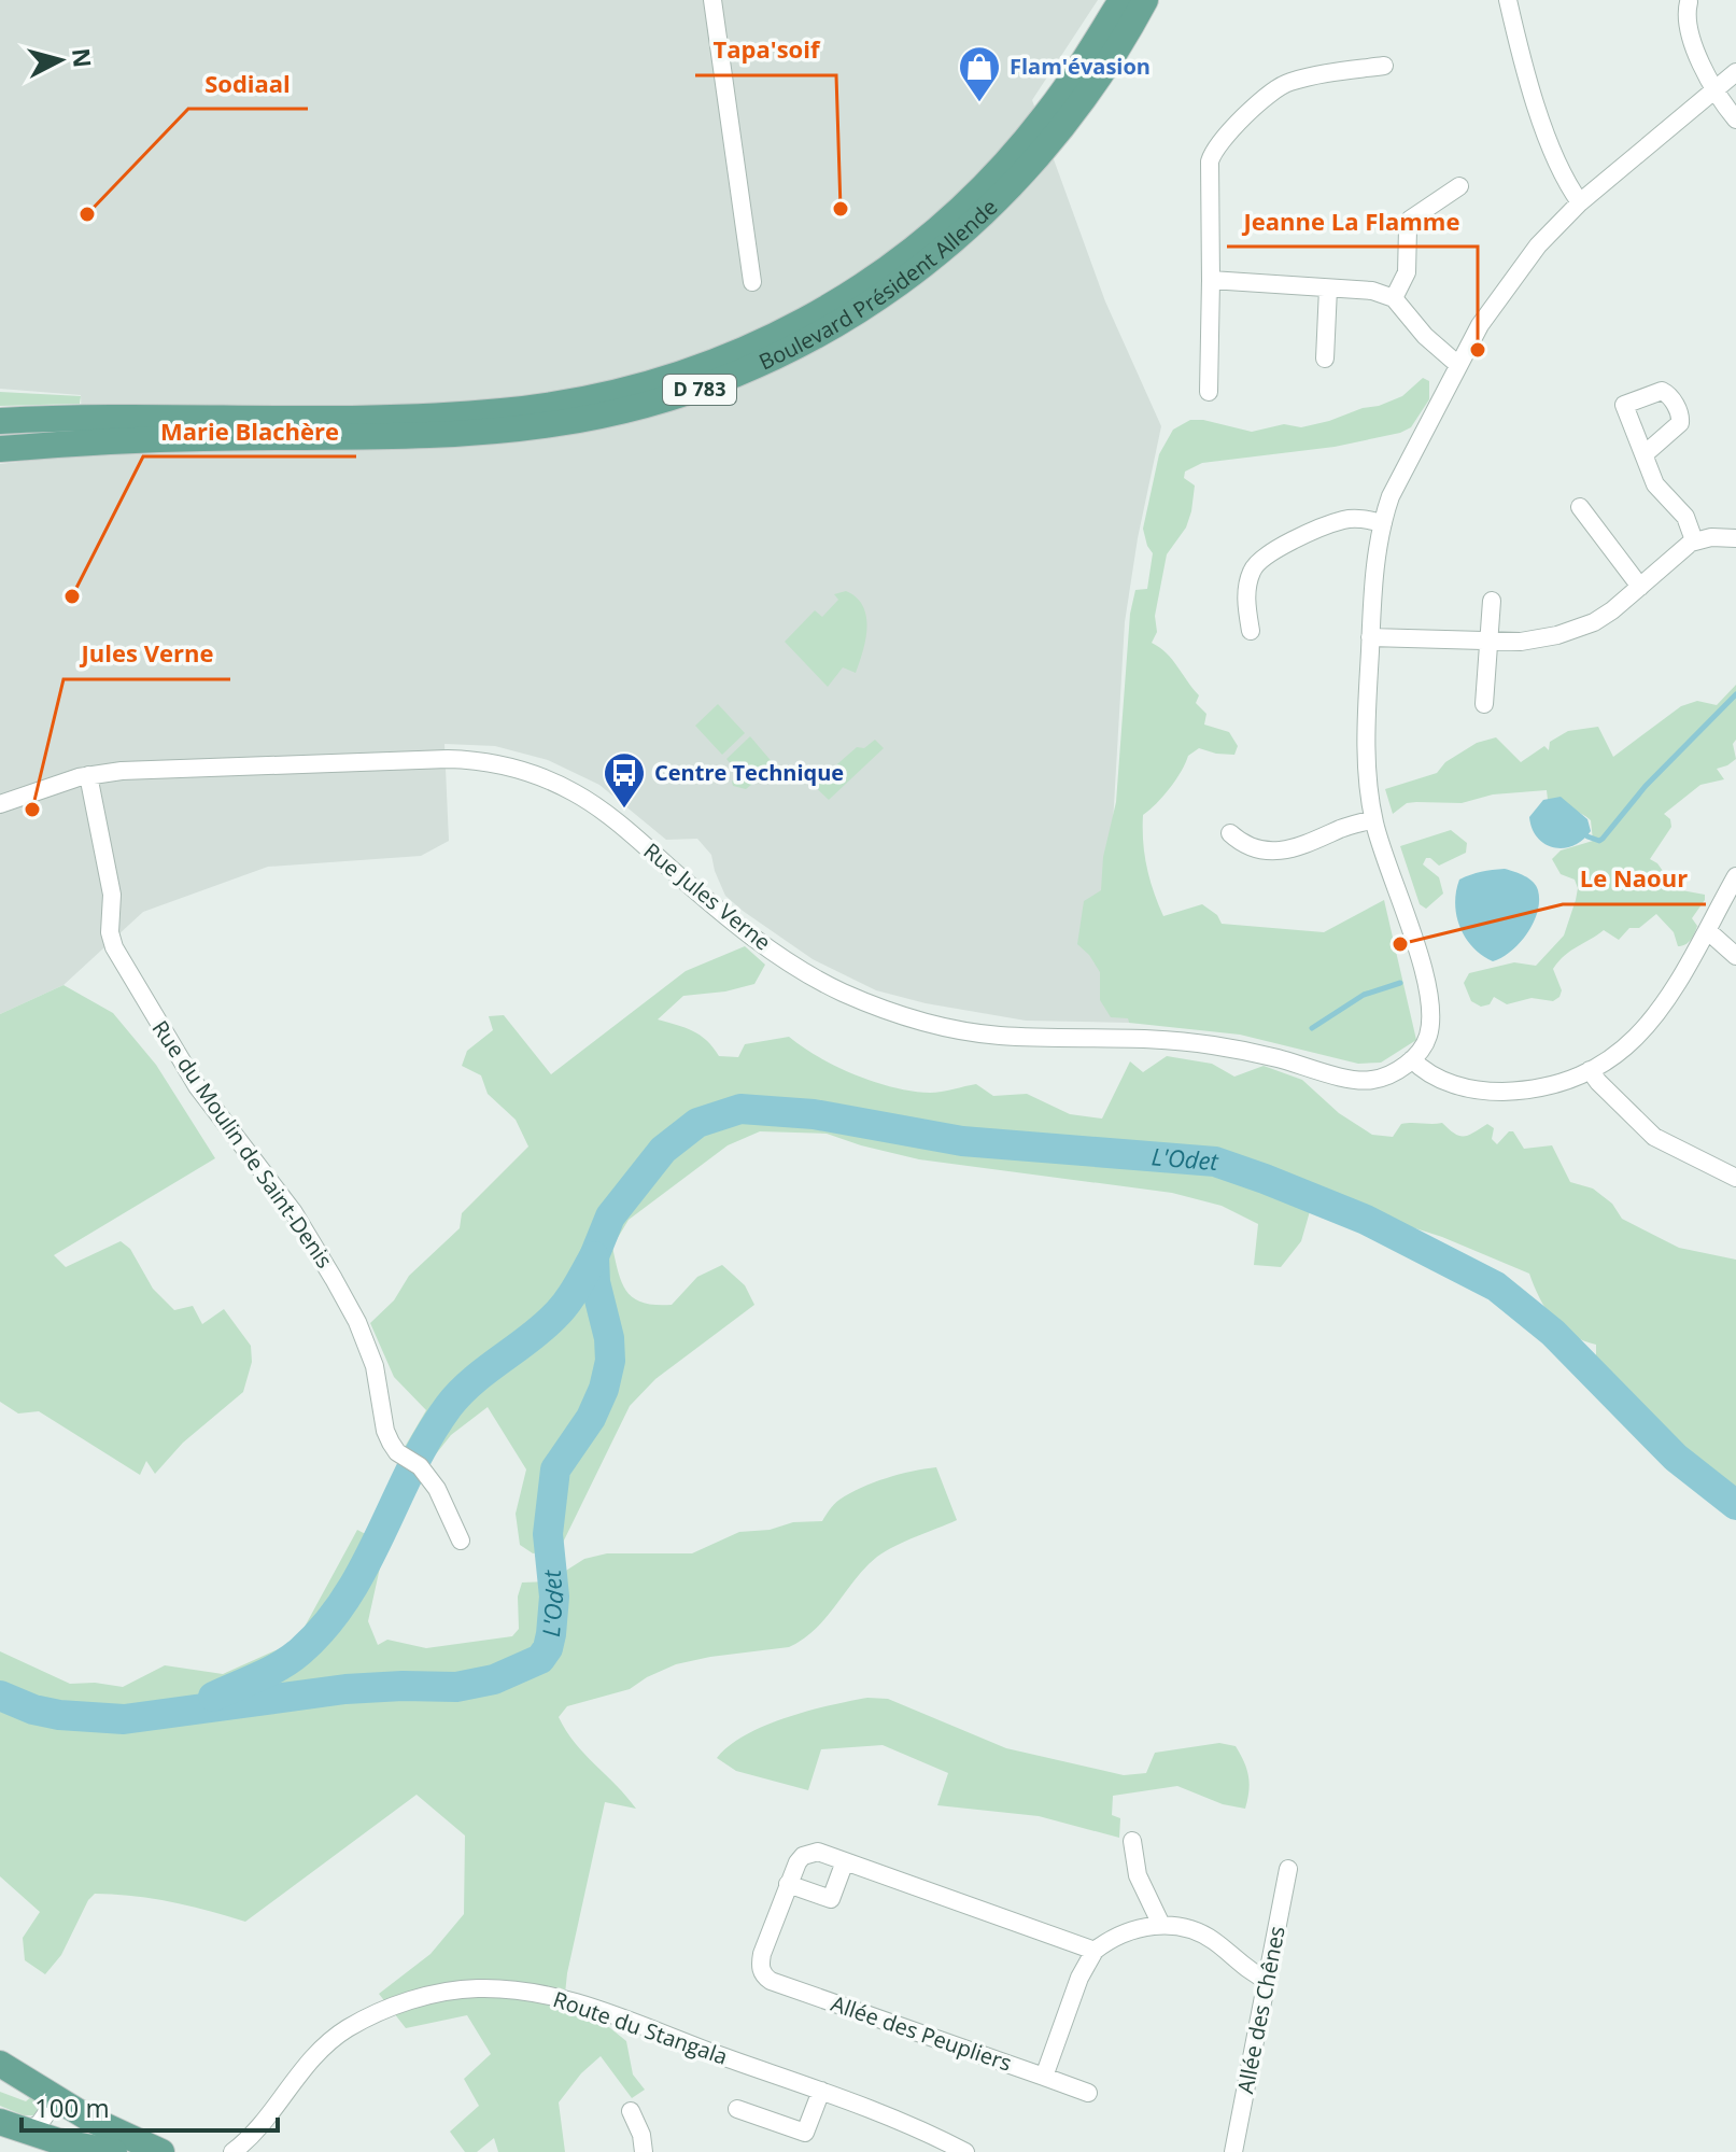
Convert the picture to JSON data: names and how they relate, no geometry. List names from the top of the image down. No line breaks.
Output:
{"streets":{"main road":["Boulevard Président Allende","D 783"],"street":["Rue Jules Verne","Rue du Moulin de Saint-Denis","Allée des Chênes","Route du Stangala","Allée des Peupliers"]},"crossings":[["Rue Jules Verne","Rue du Moulin de Saint-Denis"]],"water":["L'Odet"],"places":{"shop":["Flam'évasion"],"other":["Tapa'soif","Sodiaal","Jeanne La Flamme","Marie Blachère","Jules Verne","Le Naour"],"bus stop":["Centre Technique"]},"scale_bar":"100 m","north":"right"}
